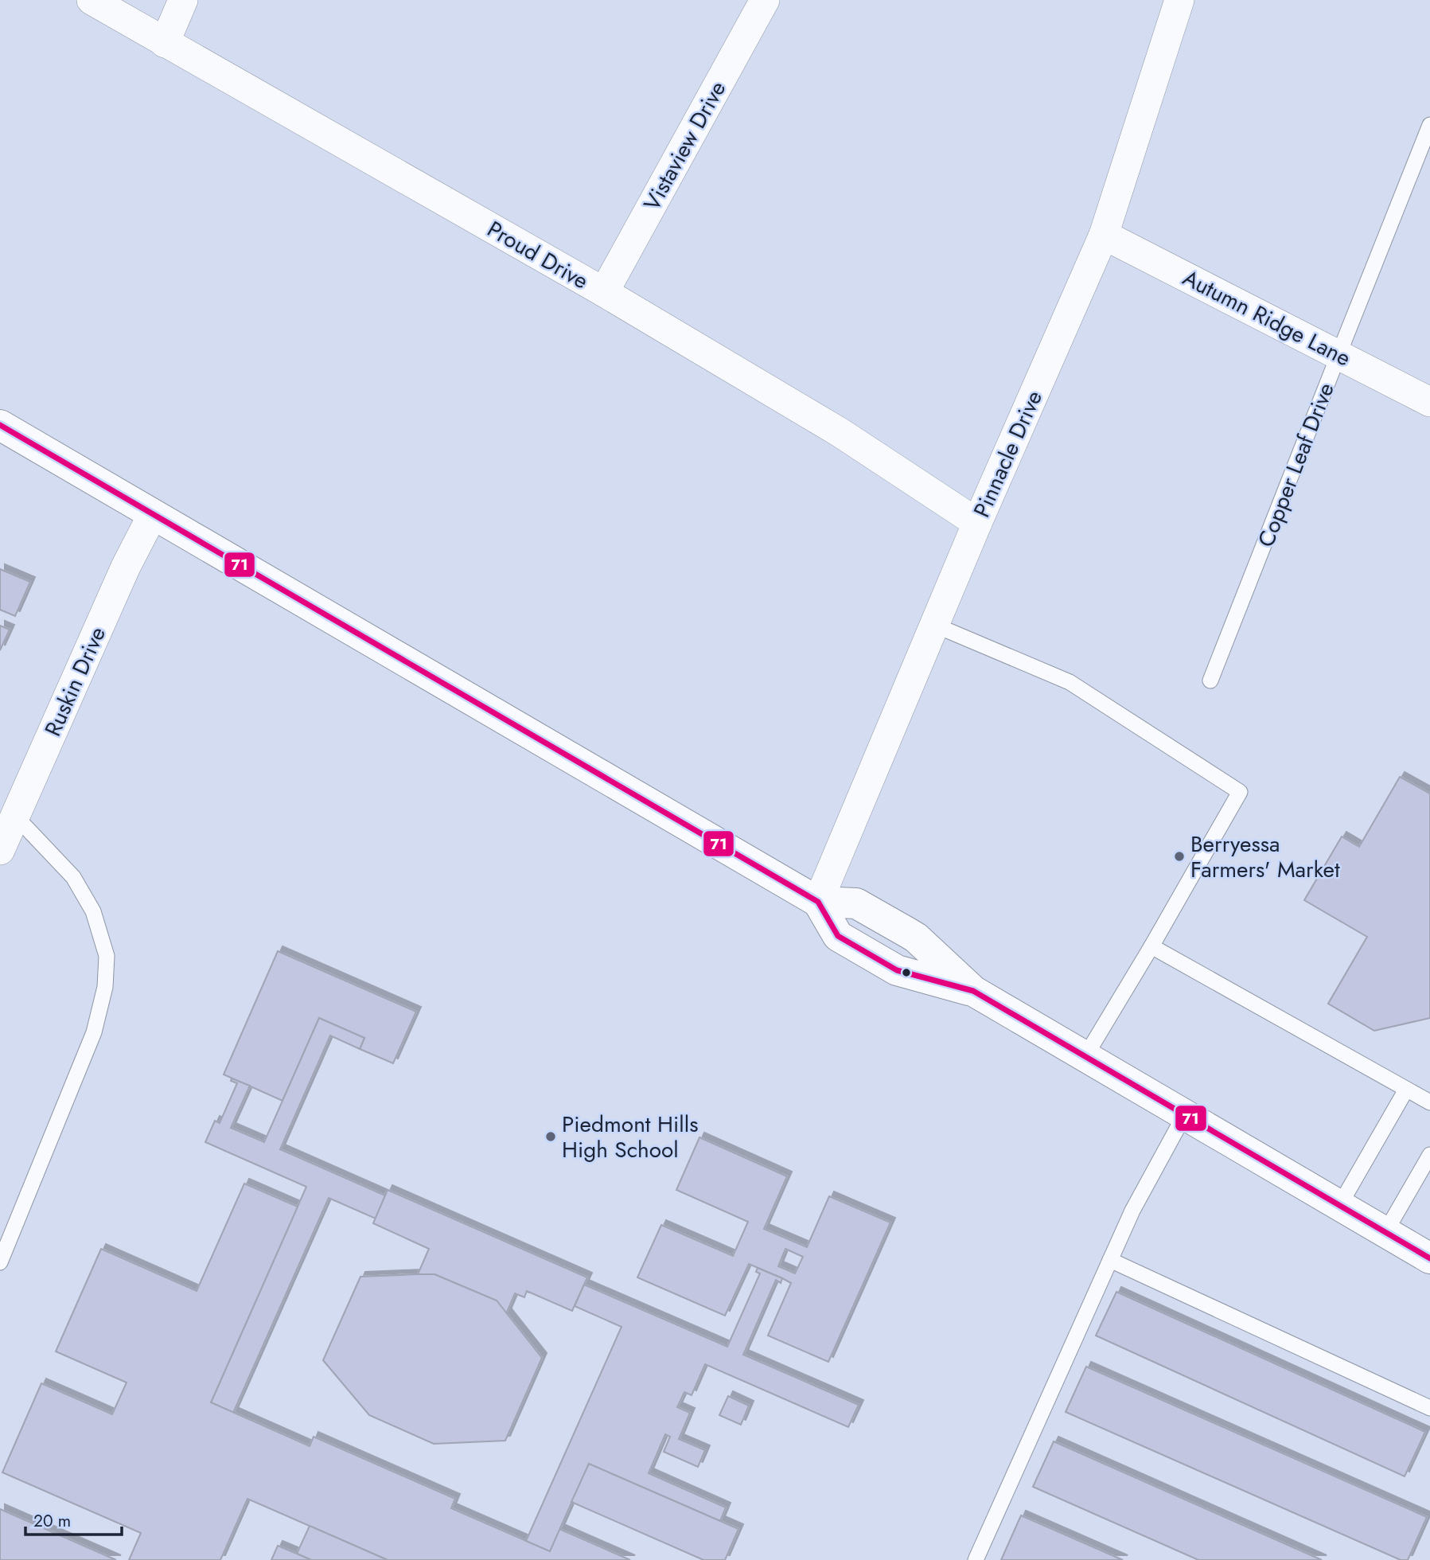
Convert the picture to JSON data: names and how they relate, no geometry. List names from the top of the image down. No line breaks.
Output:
{"streets":{"street":["Vistaview Drive","Proud Drive","Autumn Ridge Lane","Pinnacle Drive","Ruskin Drive"],"lane":["Copper Leaf Drive"]},"crossings":[["Vistaview Drive","Proud Drive"],["Proud Drive","Pinnacle Drive"],["Autumn Ridge Lane","Pinnacle Drive"],["Autumn Ridge Lane","Copper Leaf Drive"]],"places":["Berryessa Farmers' Market","Piedmont Hills High School"],"lines":["transit line 71"],"scale_bar":"20 m"}
